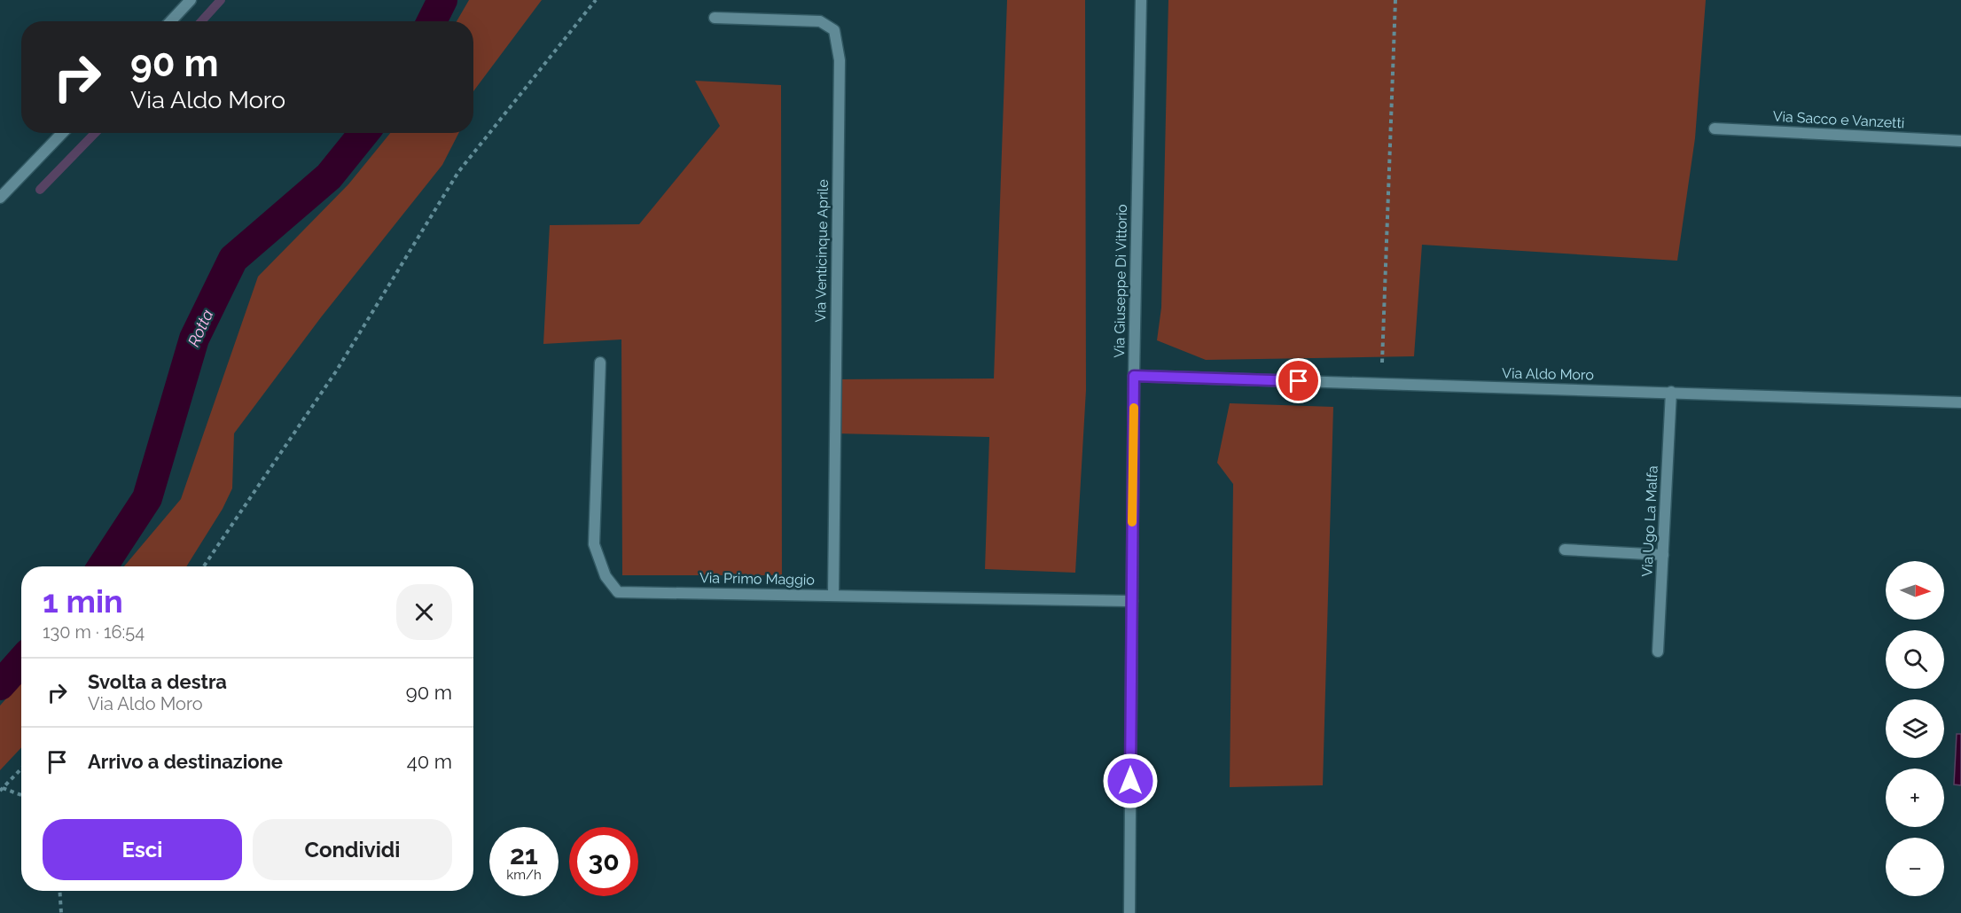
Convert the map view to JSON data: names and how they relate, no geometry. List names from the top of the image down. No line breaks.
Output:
{"streets":{"street":["Via Sacco e Vanzetti","Via Venticinque Aprile","Via Giuseppe Di Vittorio","Via Aldo Moro","Via Ugo La Malfa","Via Primo Maggio"]},"crossings":[["Via Venticinque Aprile","Via Primo Maggio"],["Via Giuseppe Di Vittorio","Via Aldo Moro"],["Via Giuseppe Di Vittorio","Via Primo Maggio"],["Via Aldo Moro","Via Ugo La Malfa"]],"water":["Rotta"],"north":"right","page":{"turn":["90 m","Via Aldo Moro"],"map_buttons":["+","−"],"heading":["1 min","130 m · 16:54"],"list":[{"name":"Svolta a destra","note":"Via Aldo Moro","value":"90 m"},{"name":"Arrivo a destinazione","value":"40 m"}],"buttons":["Esci","Condividi"],"speed":"21 km/h","limit":"30"}}
